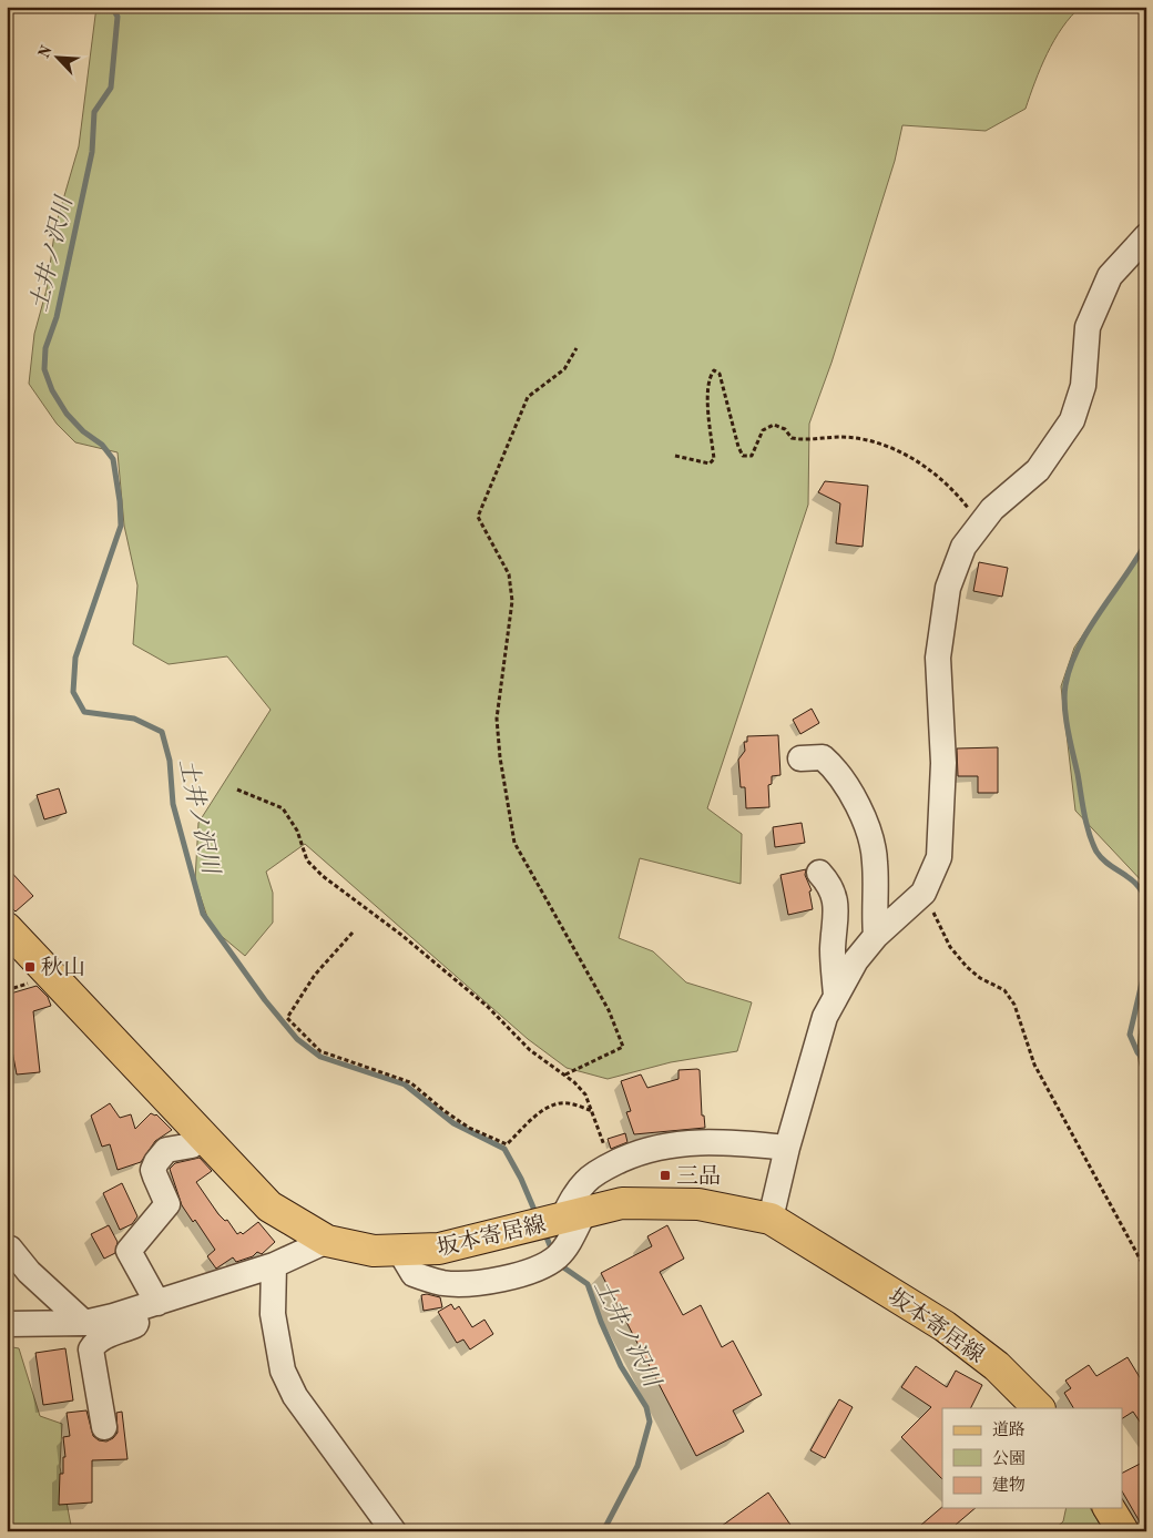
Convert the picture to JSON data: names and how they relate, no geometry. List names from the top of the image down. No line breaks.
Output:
{"streets":{"main road":["坂本寄居線"]},"water":["土井ノ沢川"],"places":{"transit":["秋山","三品"]},"legend":["道路","公園","建物"],"north":"top left"}
